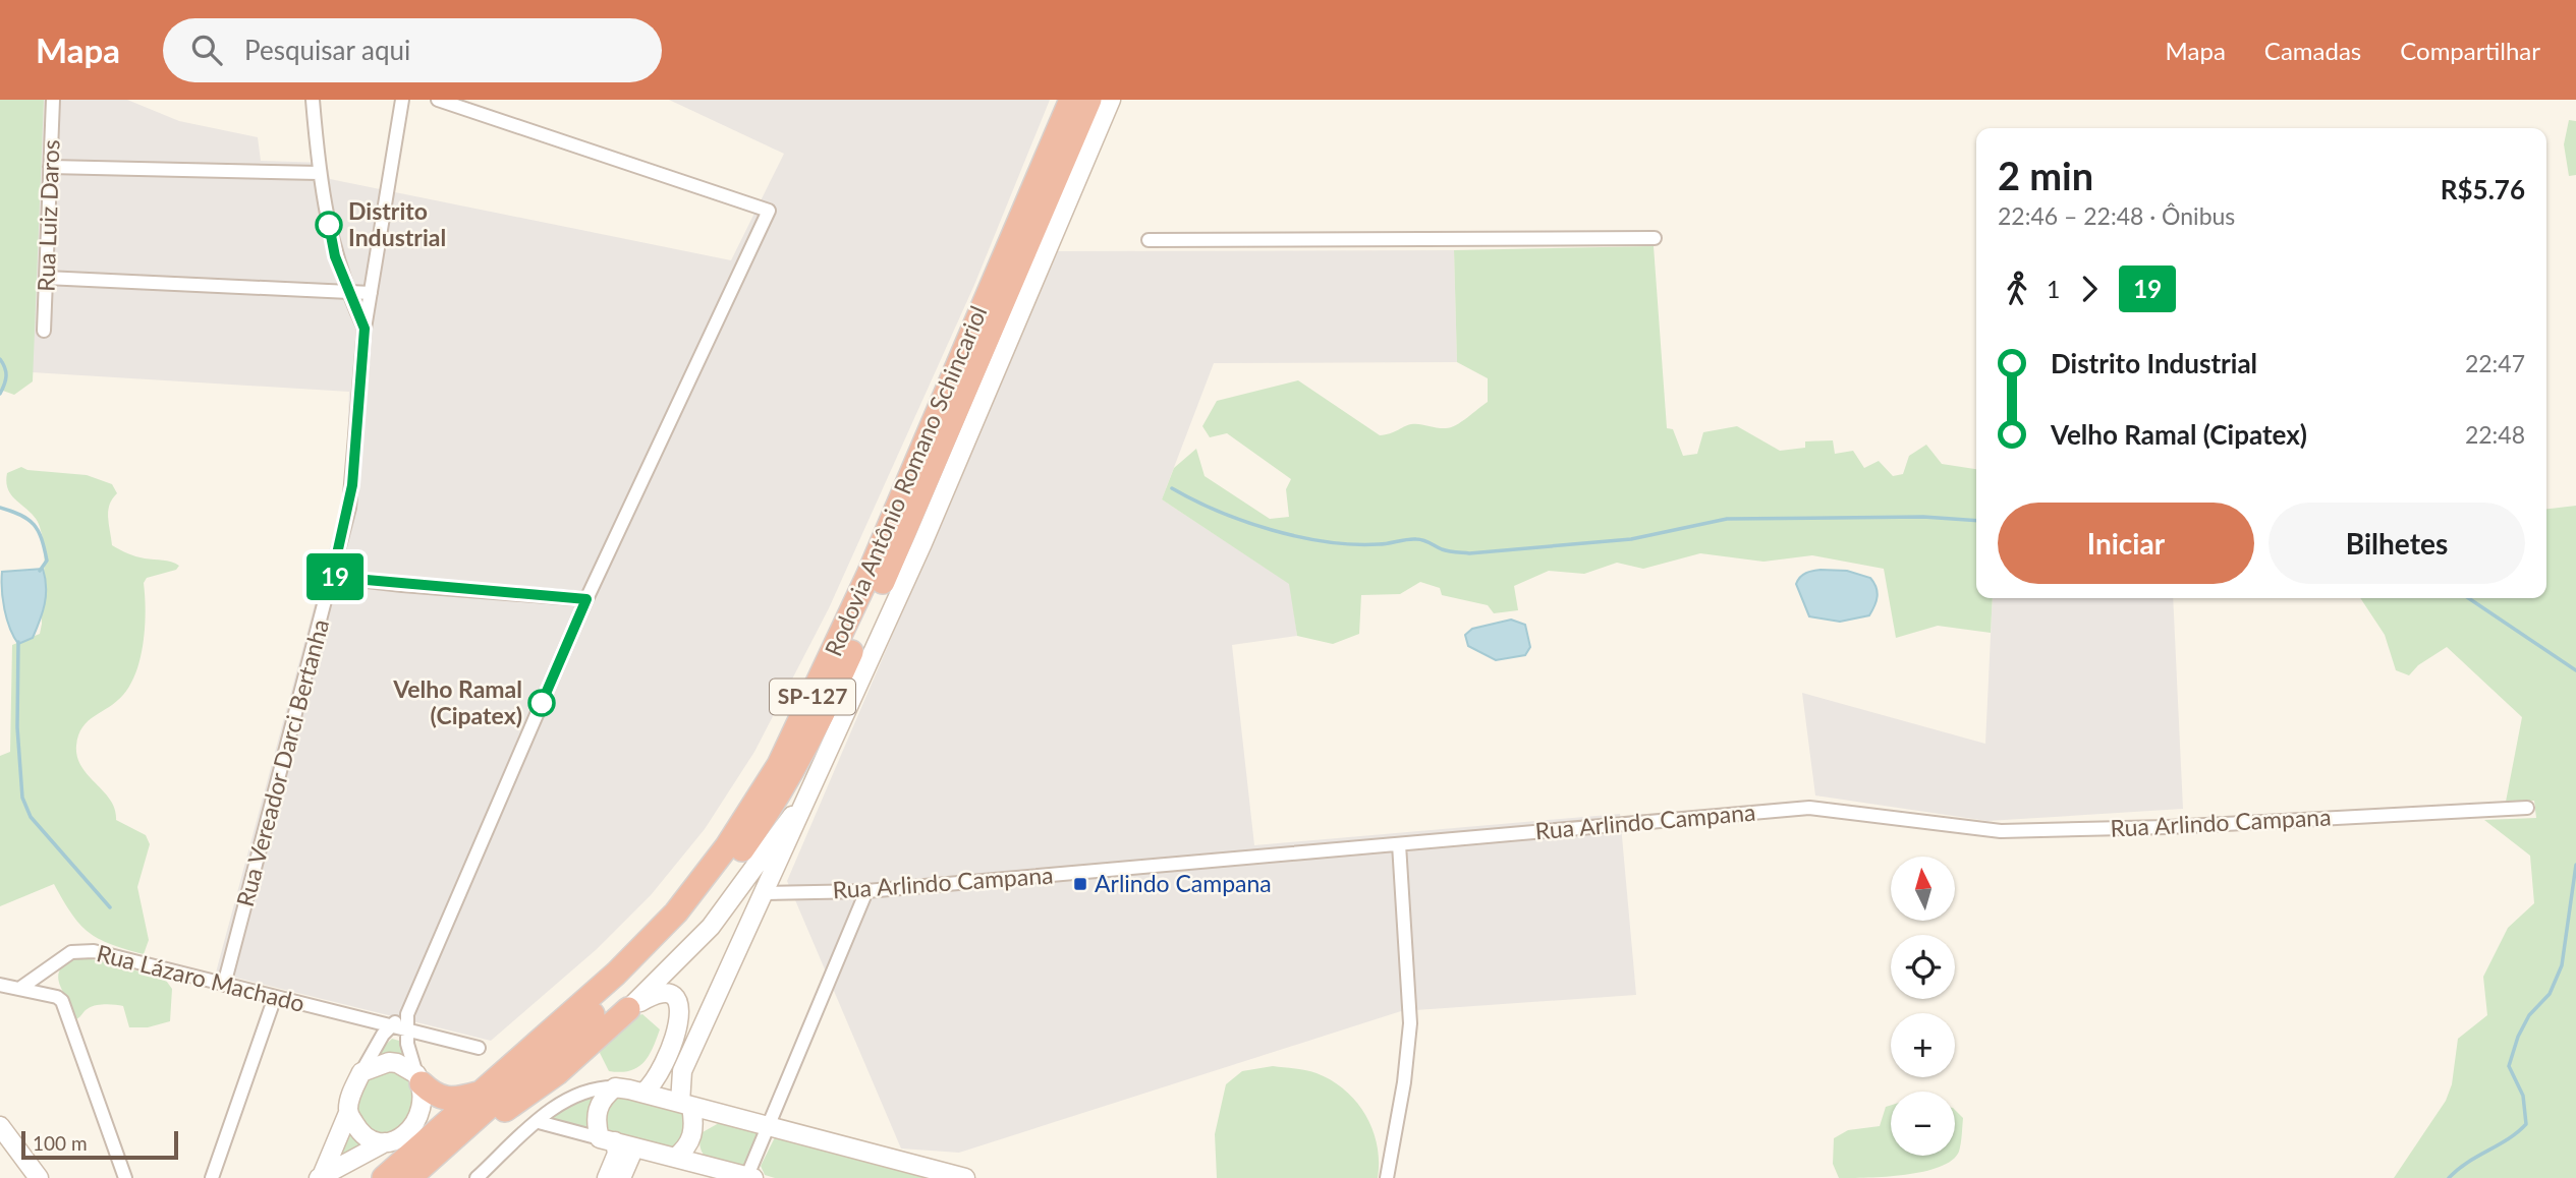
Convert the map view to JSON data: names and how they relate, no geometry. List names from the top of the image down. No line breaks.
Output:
{"streets":{"highway":["Rodovia Antônio Romano Schincariol","SP-127"],"street":["Rua Luiz Daros","Rua Vereador Darci Bertanha","Rua Arlindo Campana","Rua Lázaro Machado"]},"crossings":[["Rua Vereador Darci Bertanha","Rua Lázaro Machado"]],"places":{"other":["Distrito Industrial","Velho Ramal (Cipatex)"],"transit":["Arlindo Campana"]},"lines":["bus line 19"],"scale_bar":"100 m","north":"top","page":{"header":"Mapa","search":"Pesquisar aqui","nav":["Mapa","Camadas","Compartilhar"],"on_map":"19","heading":["2 min","22:46 – 22:48 · Ônibus","R$5.76"],"legs":["1","19"],"list":[{"name":"Distrito Industrial","value":"22:47"},{"name":"Velho Ramal (Cipatex)","value":"22:48"}],"buttons":["Iniciar","Bilhetes"],"map_buttons":["+","−"],"scale":"100 m"}}
